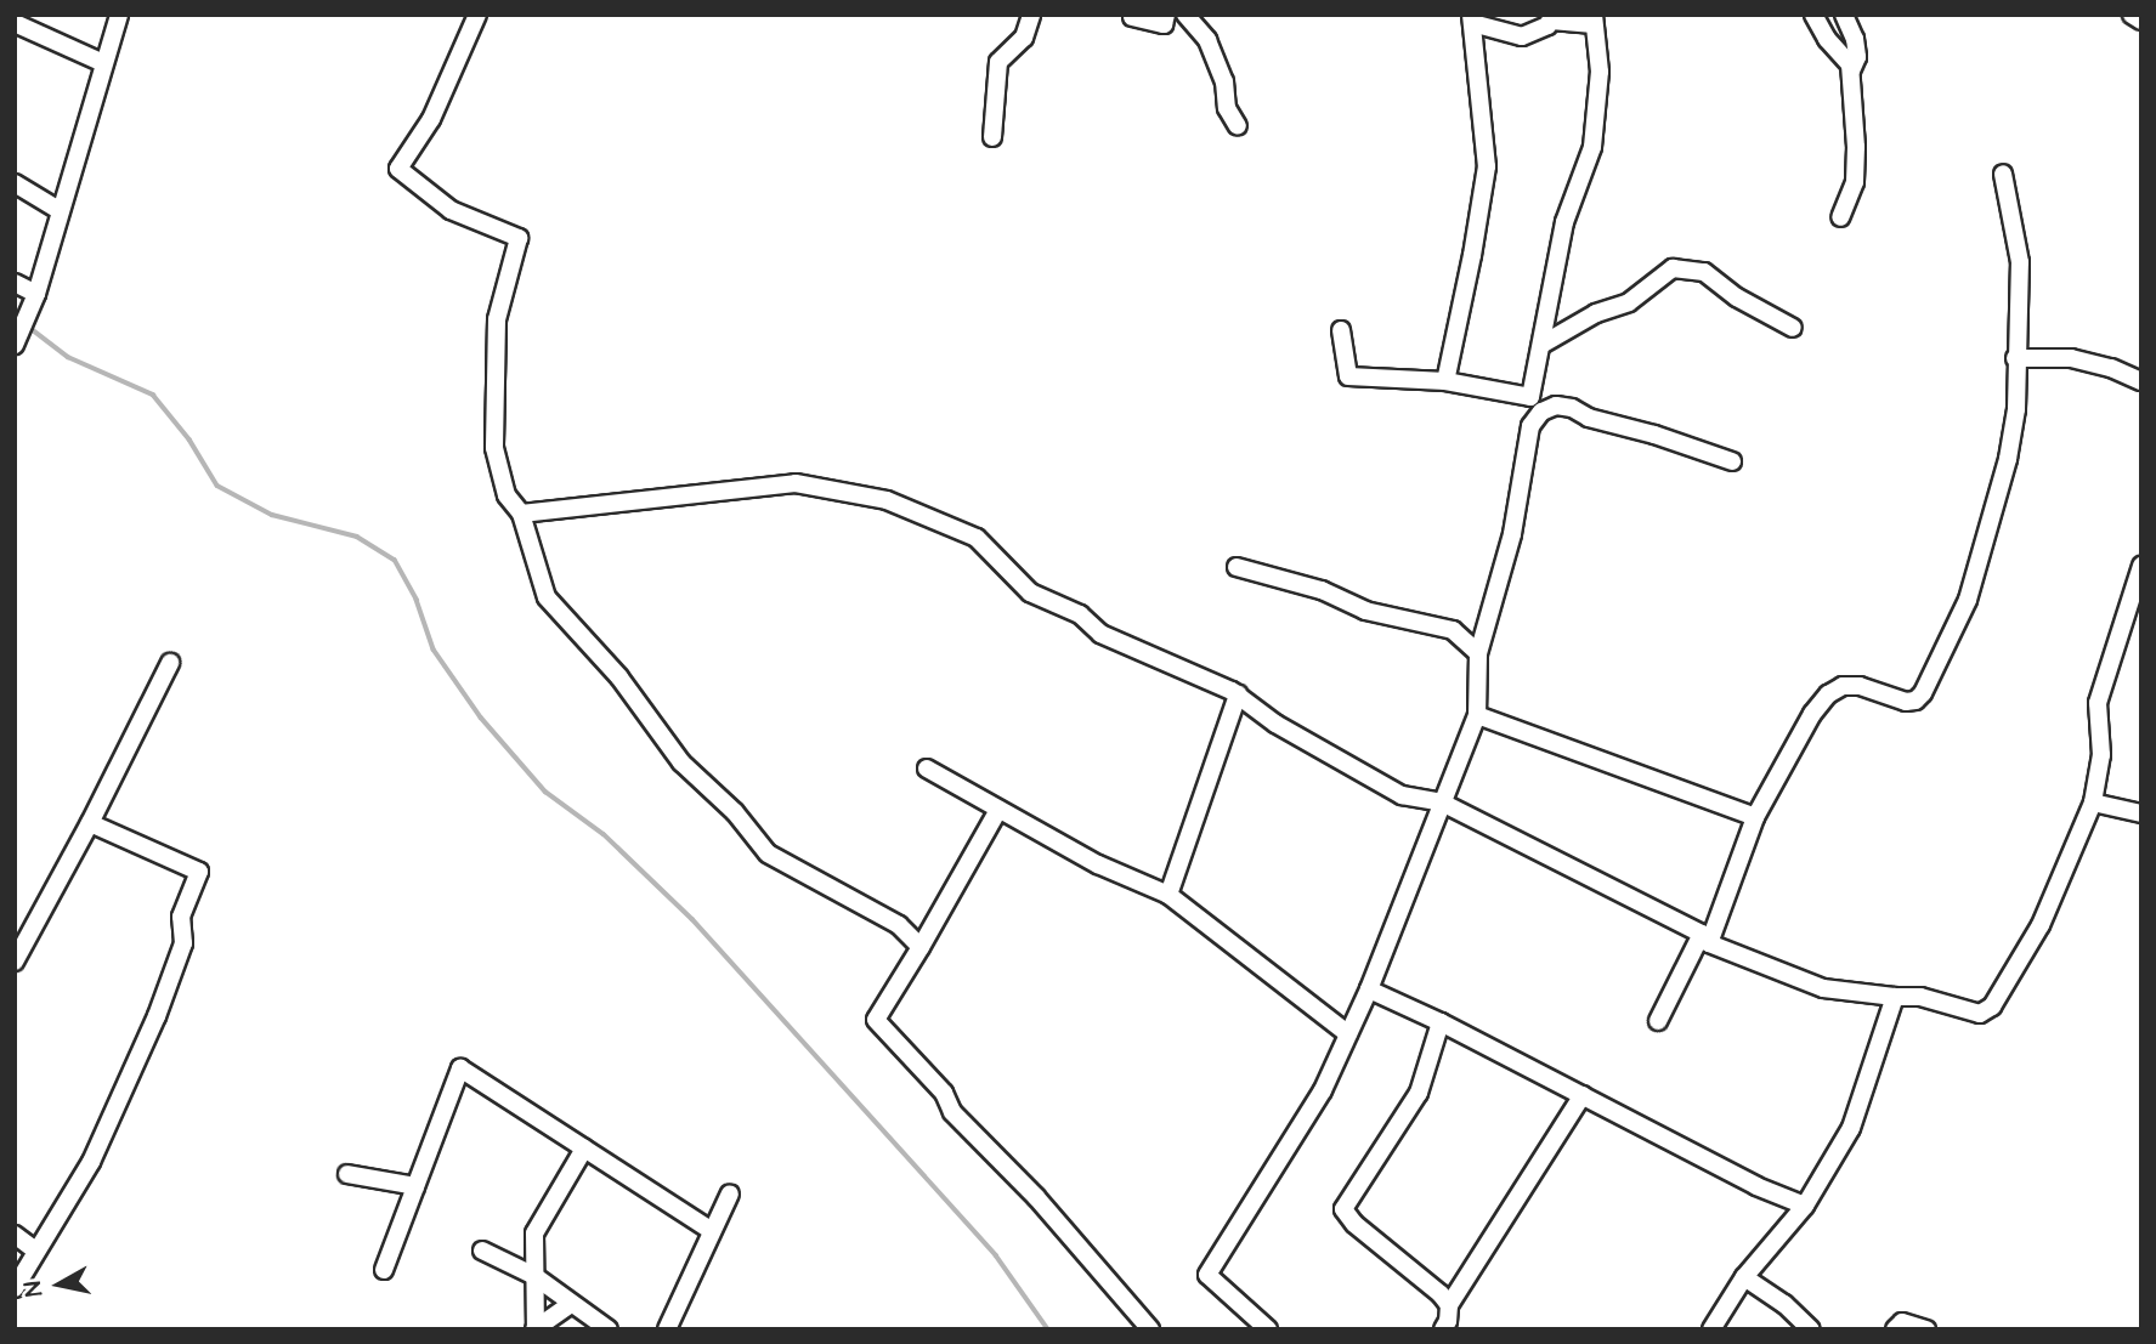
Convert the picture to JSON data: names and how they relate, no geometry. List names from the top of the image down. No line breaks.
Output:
{"north":"left"}
